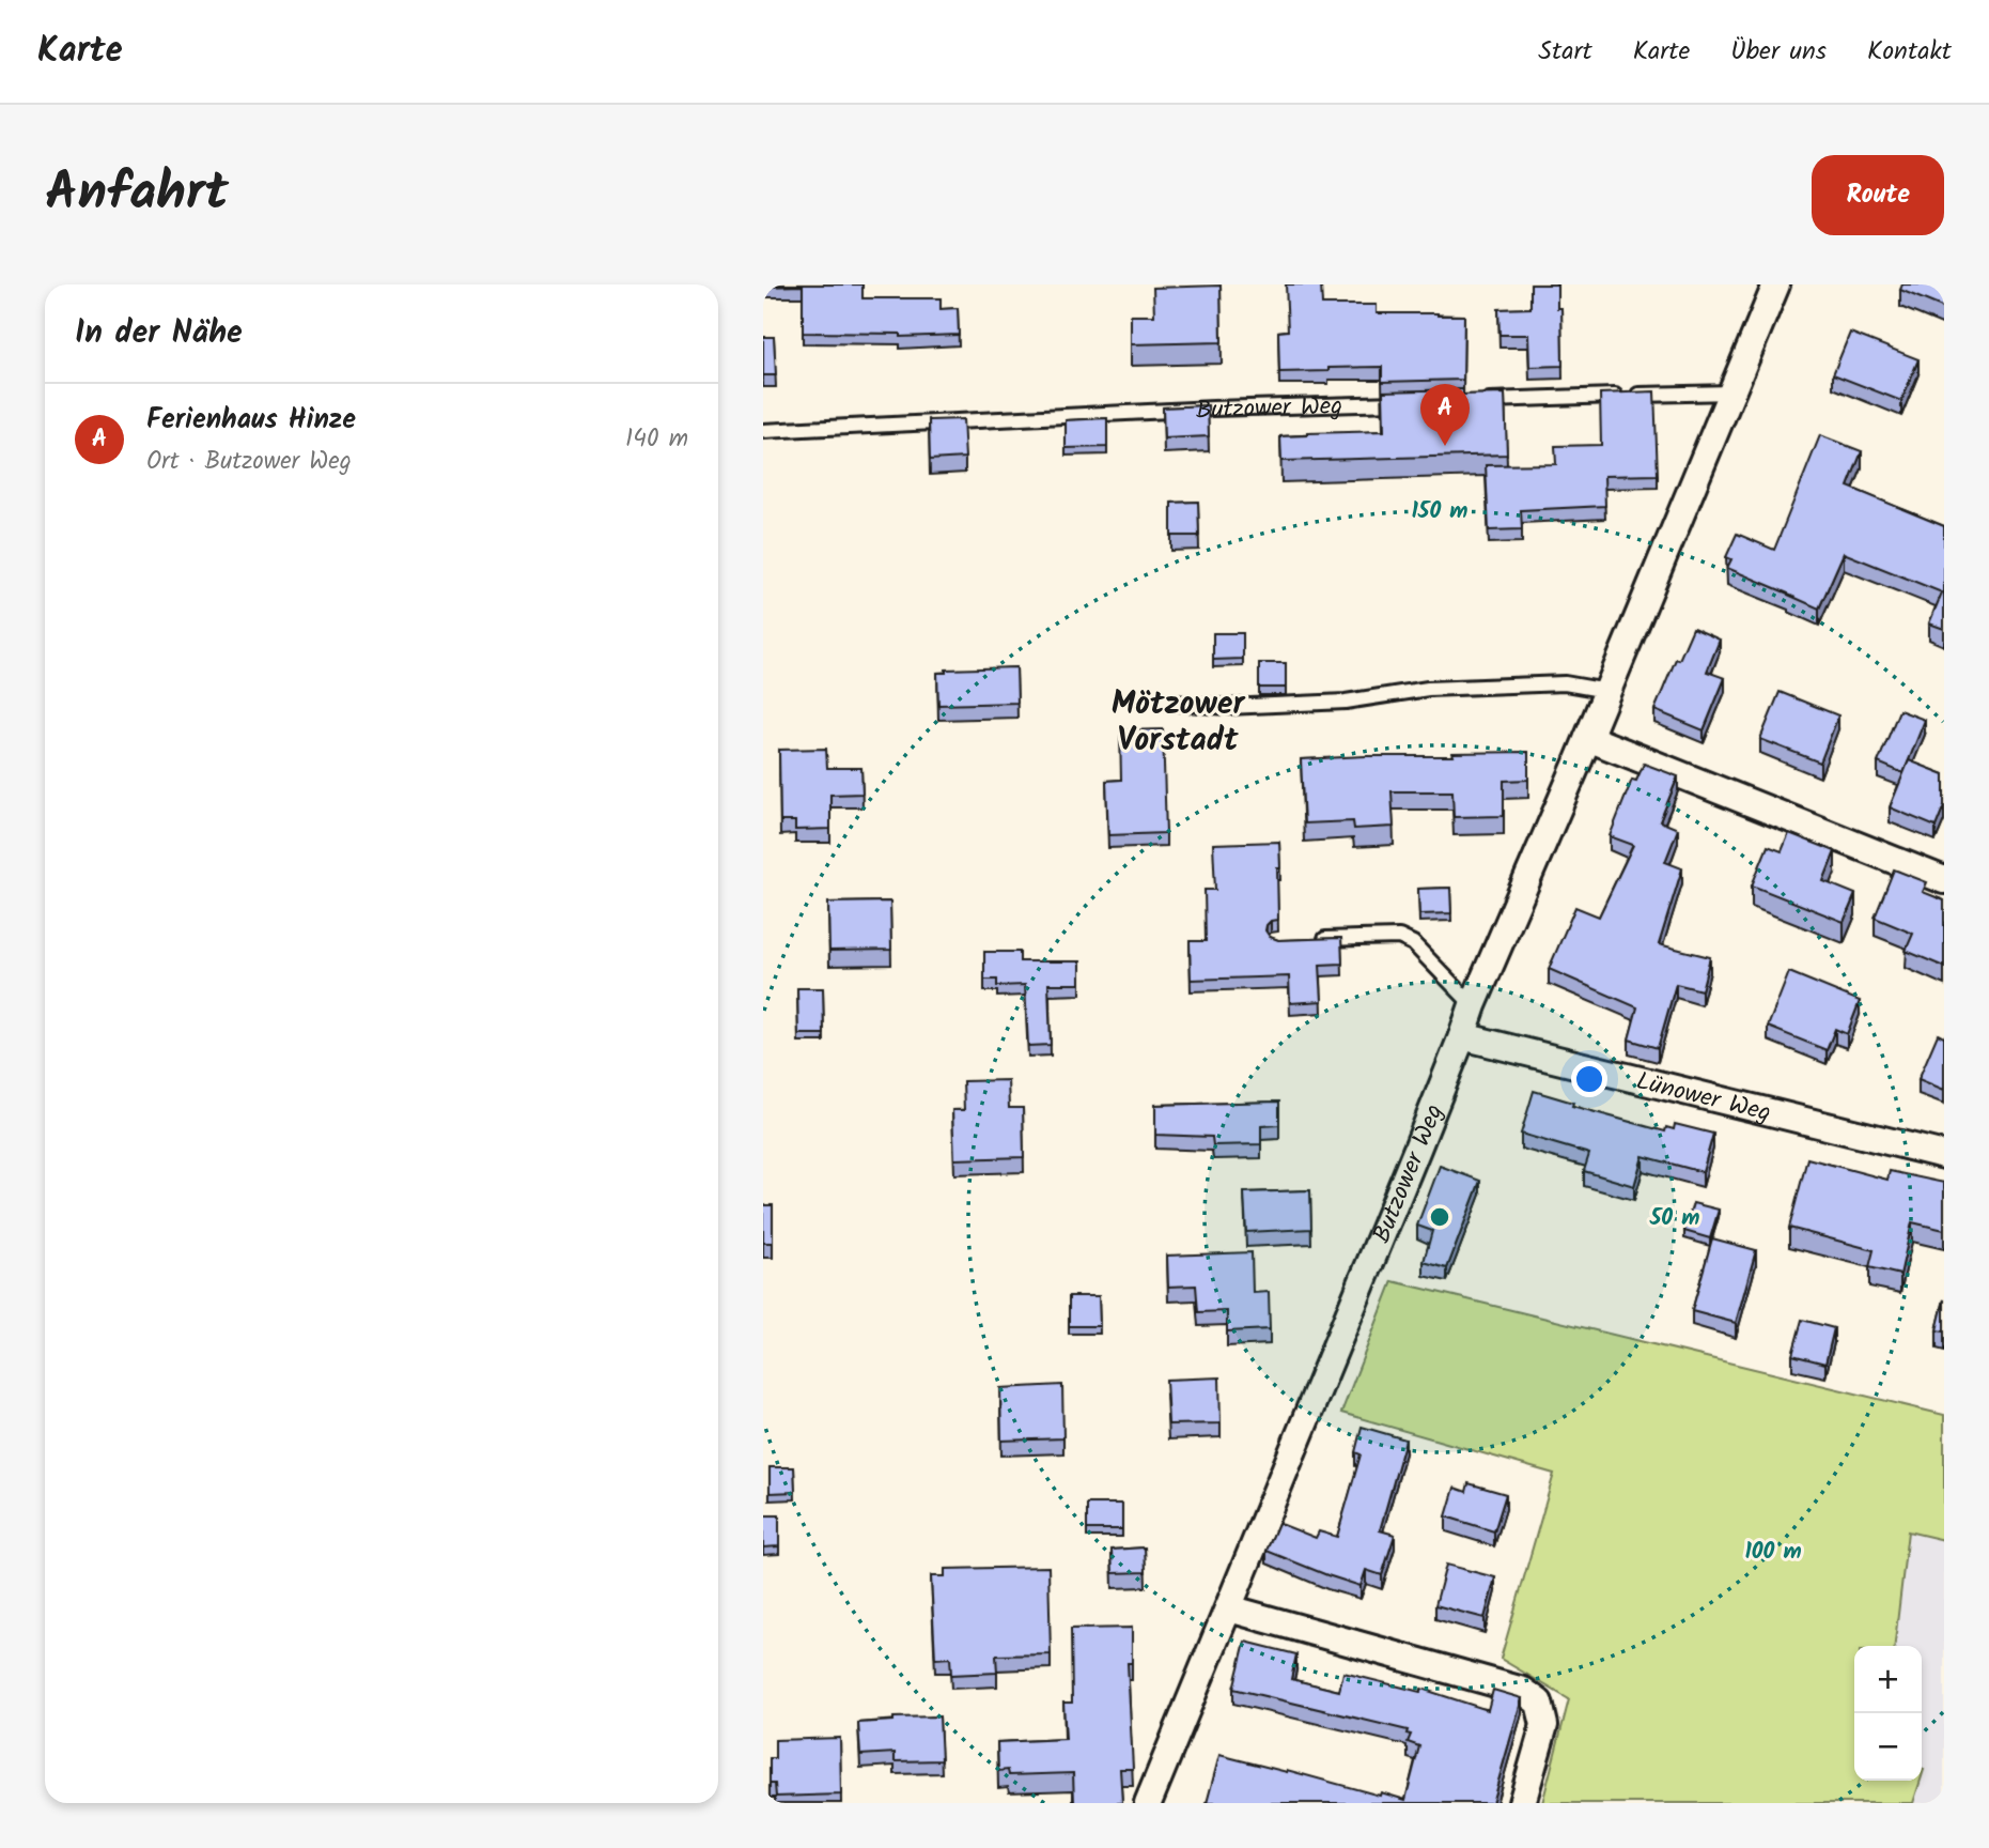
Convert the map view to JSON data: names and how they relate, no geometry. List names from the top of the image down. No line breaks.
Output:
{"streets":{"street":["Butzower Weg","Lünower Weg"]},"crossings":[["Butzower Weg","Lünower Weg"]],"districts":["Mötzower Vorstadt"],"page":{"header":"Karte","nav":["Start","Karte","Über uns","Kontakt"],"title":"Anfahrt","buttons":"Route","heading":"In der Nähe","list":[{"mark":"A","name":"Ferienhaus Hinze","note":"Ort · Butzower Weg","value":"140 m"}],"pins":"A","map_buttons":["+","−"]},"rings":["150 m","50 m","100 m"]}
